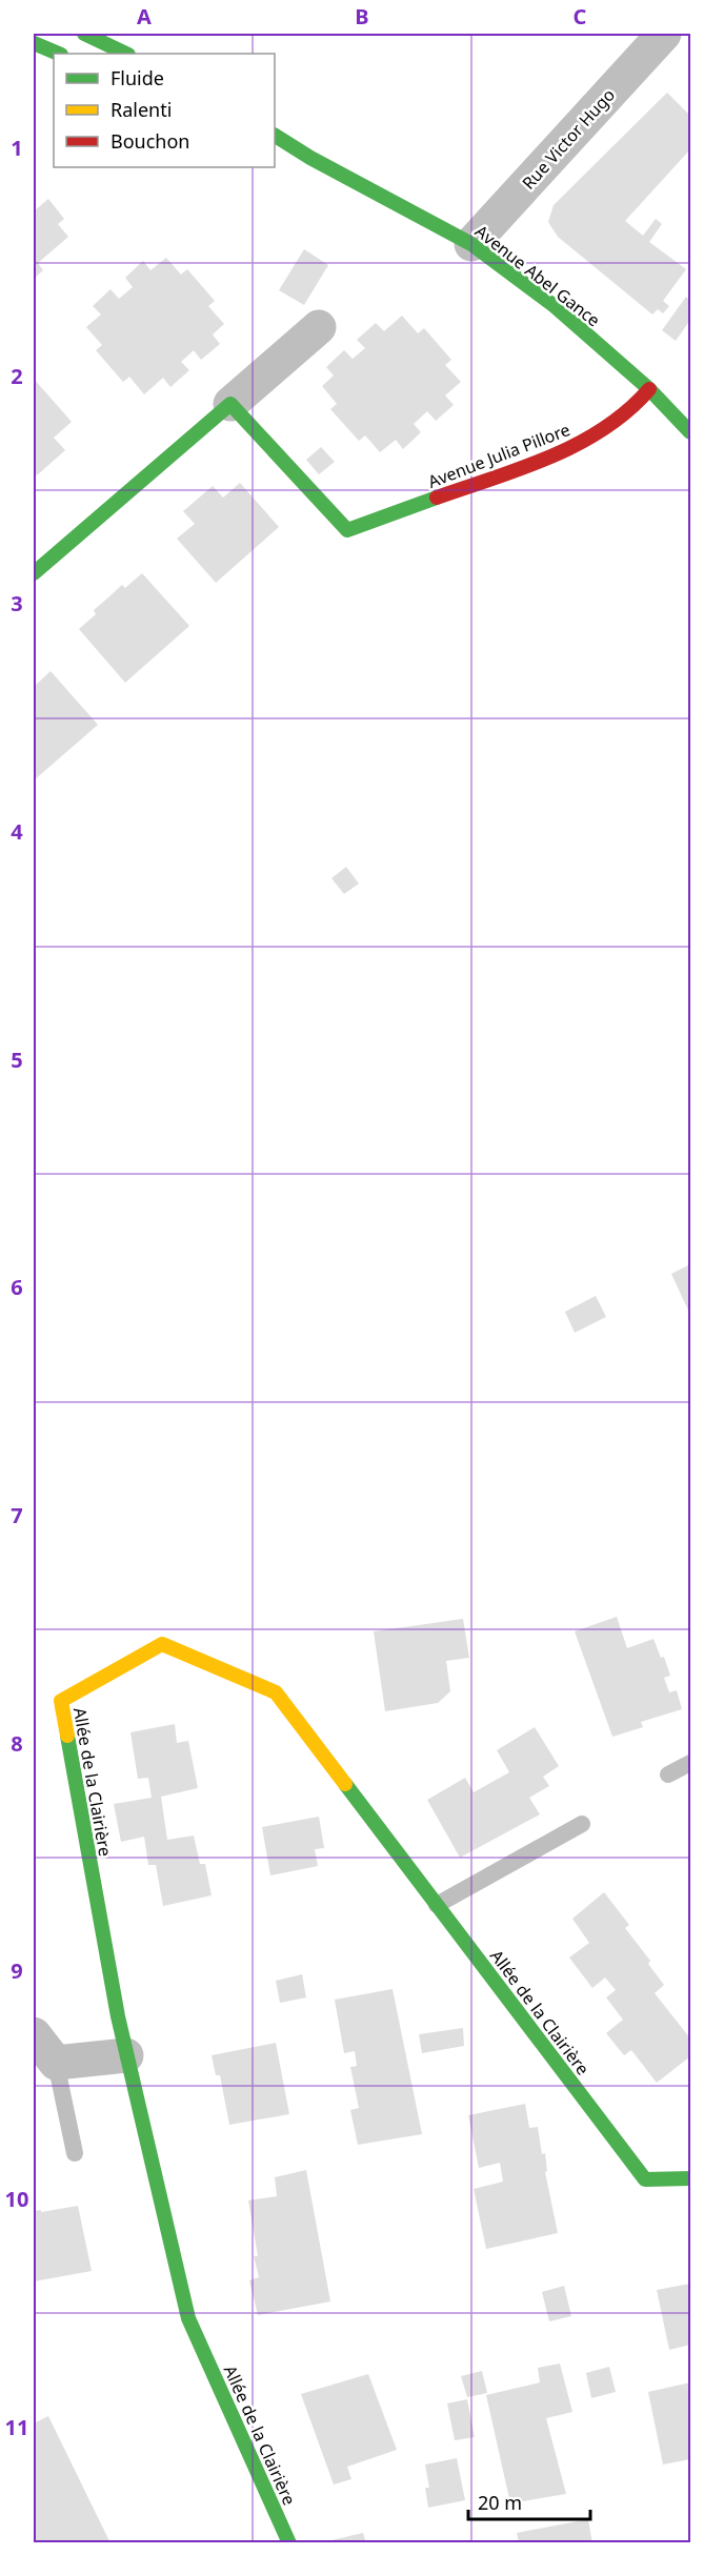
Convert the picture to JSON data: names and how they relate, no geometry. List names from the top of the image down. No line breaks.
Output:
{"streets":{"street":["Rue Victor Hugo","Avenue Abel Gance","Avenue Julia Pillore","Allée de la Clairière"]},"crossings":[["Rue Victor Hugo","Avenue Abel Gance"],["Avenue Abel Gance","Avenue Julia Pillore"]],"legend":["Fluide","Ralenti","Bouchon"],"scale_bar":"20 m","grid":{"columns":["A","B","C"],"rows":["1","2","3","4","5","6","7","8","9","10","11"]}}
